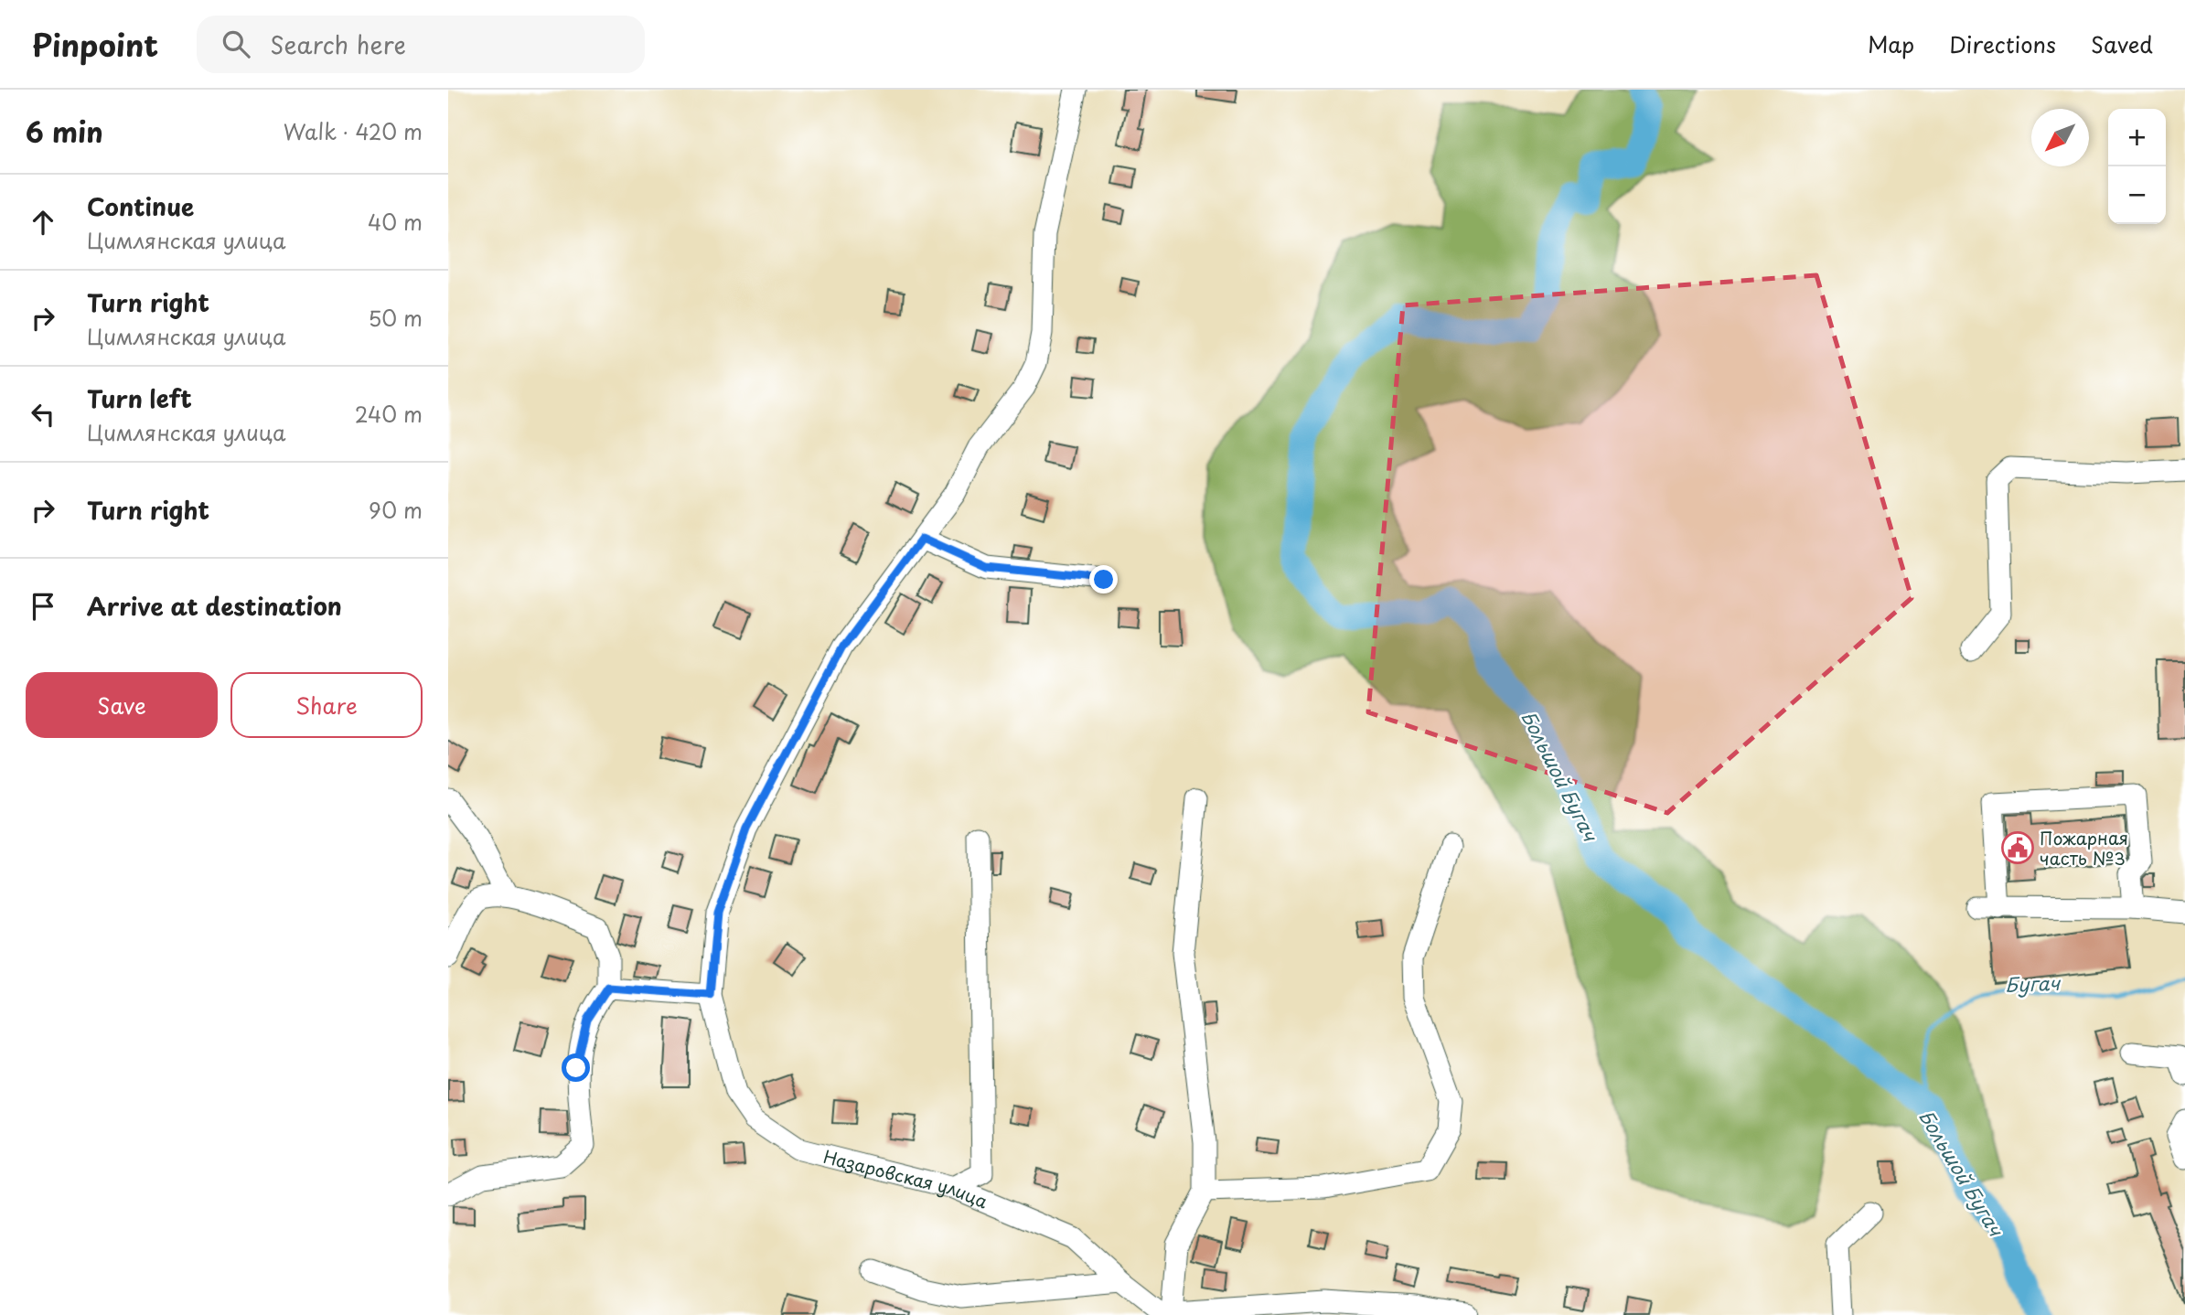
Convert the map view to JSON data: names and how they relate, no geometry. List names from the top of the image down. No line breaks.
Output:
{"streets":{"street":["Назаровская улица"]},"water":["Большой Бугач","Бугач"],"places":{"public building":["Пожарная часть №3"]},"north":"bottom left","page":{"header":"Pinpoint","search":"Search here","nav":["Map","Directions","Saved"],"heading":["6 min","Walk · 420 m"],"map_buttons":["+","−"],"list":[["Continue","Цимлянская улица","40 m"],["Turn right","Цимлянская улица","50 m"],["Turn left","Цимлянская улица","240 m"],["Turn right","90 m"],"Arrive at destination"],"buttons":["Save","Share"]}}
